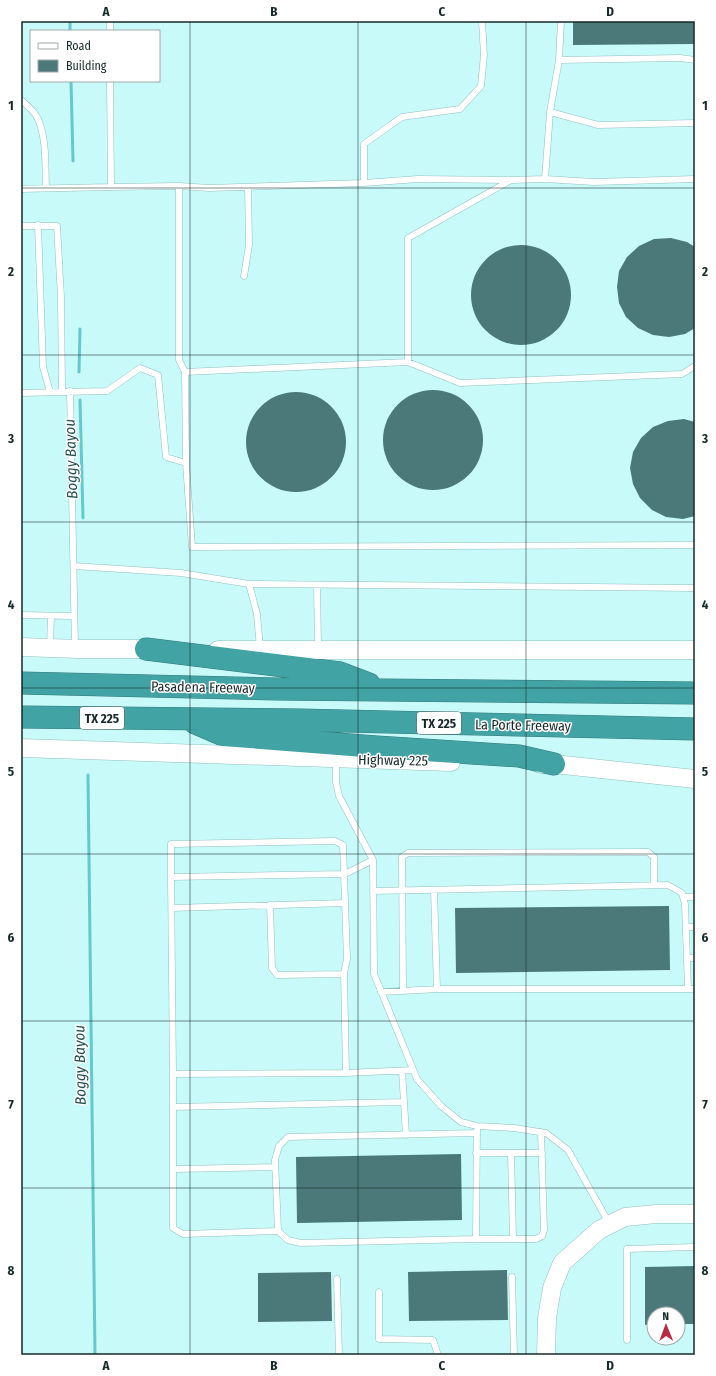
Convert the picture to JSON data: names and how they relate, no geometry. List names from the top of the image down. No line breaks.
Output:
{"streets":{"highway":["Pasadena Freeway","TX 225","La Porte Freeway"],"main road":["Highway 225"]},"crossings":[["TX 225","La Porte Freeway"]],"water":["Boggy Bayou"],"legend":["Road","Building"],"north":"top","grid":{"columns":["A","B","C","D"],"rows":["1","2","3","4","5","6","7","8"]}}
